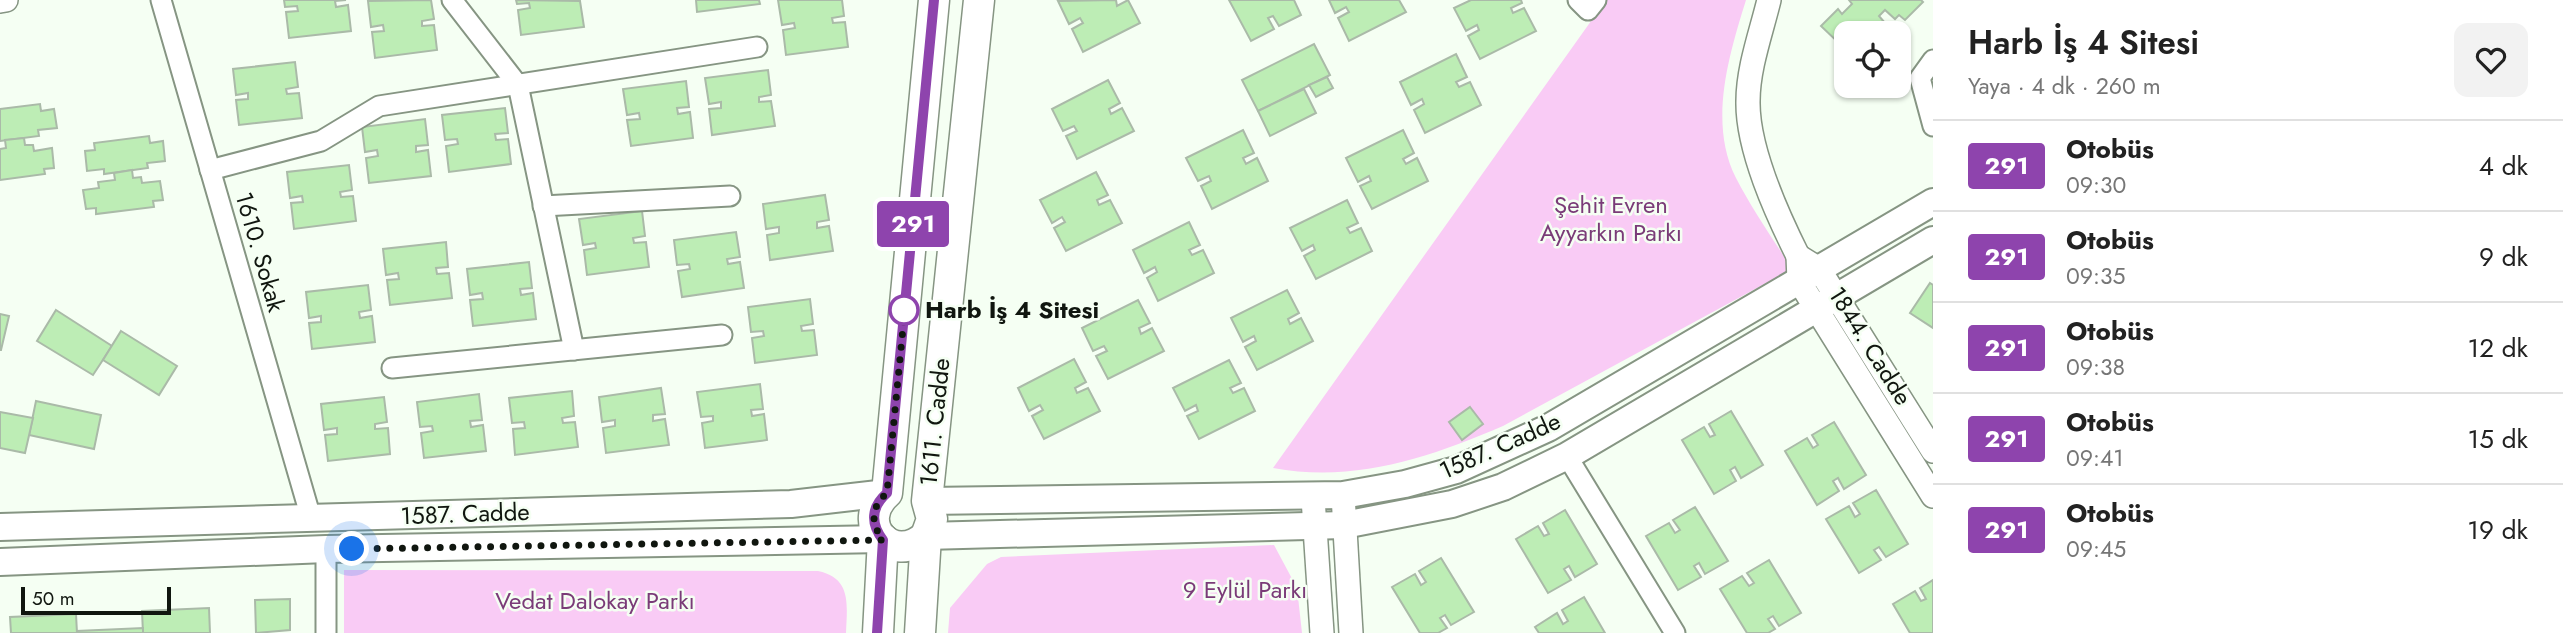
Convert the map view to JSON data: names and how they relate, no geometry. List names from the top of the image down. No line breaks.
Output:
{"streets":{"main road":["1611. Cadde","1587. Cadde"],"street":["1610. Sokak","1844. Cadde"]},"crossings":[["1610. Sokak","1587. Cadde"],["1844. Cadde","1587. Cadde"],["1611. Cadde","1587. Cadde"]],"parks":["Şehit Evren Ayyarkın Parkı","9 Eylül Parkı","Vedat Dalokay Parkı"],"places":["Harb İş 4 Sitesi"],"lines":["bus line 291"],"scale_bar":"50 m","page":{"on_map":"291","heading":["Harb İş 4 Sitesi","Yaya · 4 dk · 260 m"],"list":[{"mark":"291","name":"Otobüs","note":"09:30","value":"4 dk"},{"mark":"291","name":"Otobüs","note":"09:35","value":"9 dk"},{"mark":"291","name":"Otobüs","note":"09:38","value":"12 dk"},{"mark":"291","name":"Otobüs","note":"09:41","value":"15 dk"},{"mark":"291","name":"Otobüs","note":"09:45","value":"19 dk"}],"scale":"50 m"}}
